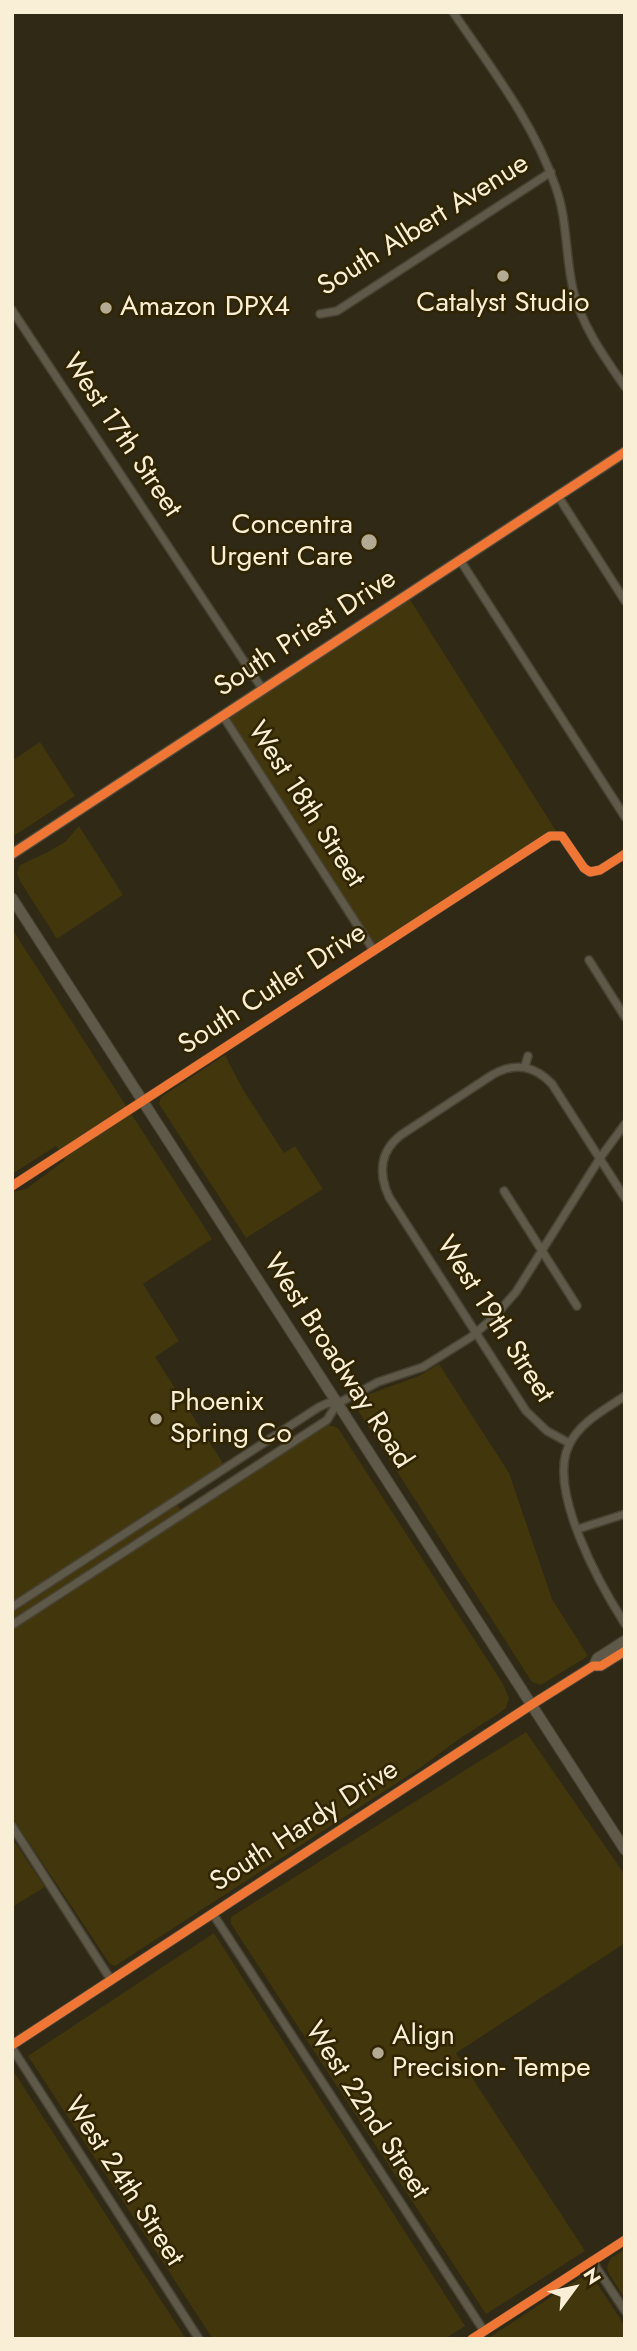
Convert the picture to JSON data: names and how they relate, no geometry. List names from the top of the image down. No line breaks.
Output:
{"streets":{"main road":["South Priest Drive","West Broadway Road"],"street":["South Albert Avenue","West 17th Street","West 18th Street","South Cutler Drive","West 19th Street","South Hardy Drive","West 22nd Street","West 24th Street"]},"crossings":[["West 17th Street","South Priest Drive"],["South Priest Drive","West 18th Street"],["West 18th Street","South Cutler Drive"],["South Cutler Drive","West Broadway Road"],["West Broadway Road","South Hardy Drive"],["South Hardy Drive","West 22nd Street"],["South Hardy Drive","West 24th Street"]],"places":["Catalyst Studio","Amazon DPX4","Concentra Urgent Care","Phoenix Spring Co","Align Precision- Tempe"],"north":"top right"}
